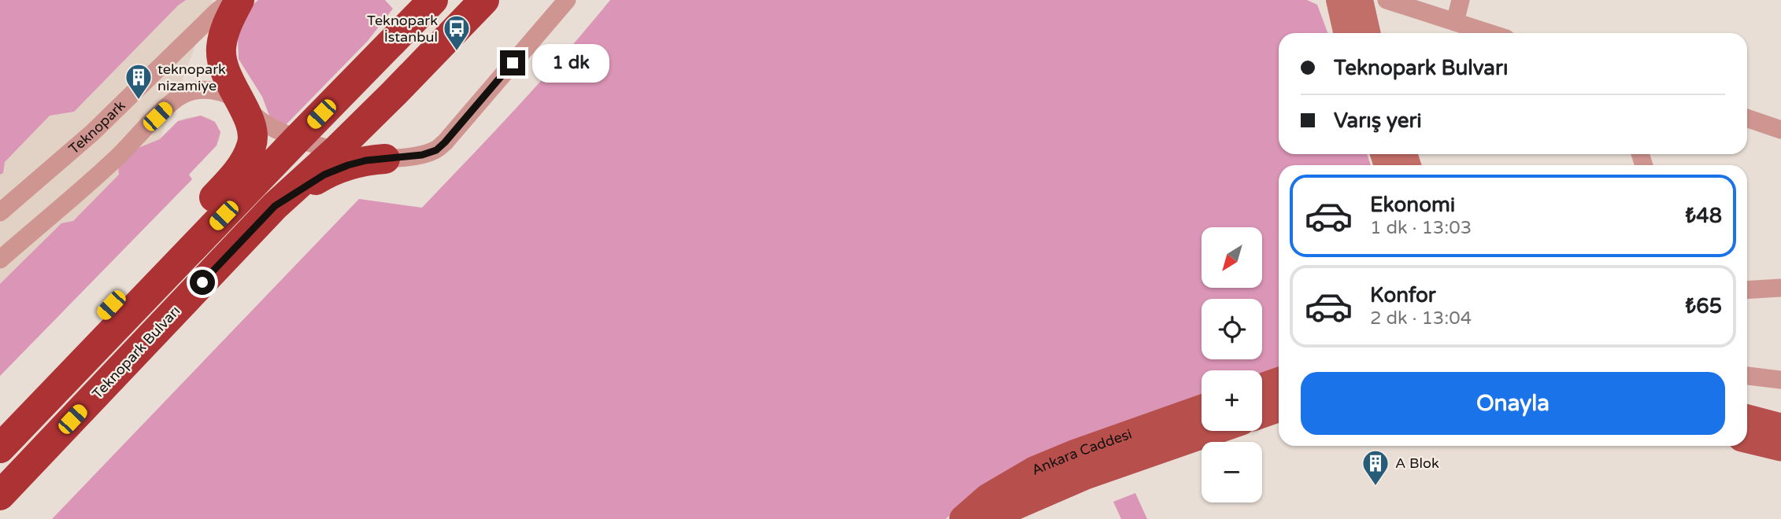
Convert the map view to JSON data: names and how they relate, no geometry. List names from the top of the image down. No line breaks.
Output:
{"streets":{"highway":["Teknopark Bulvarı"],"main road":["Ankara Caddesi"],"street":["Teknopark"]},"places":{"bus stop":["Teknopark İstanbul"],"building":["teknopark nizamiye","A Blok"]},"north":"bottom left","page":{"banner":["Teknopark Bulvarı","Varış yeri"],"bubble":"1 dk","list":[{"name":"Ekonomi","note":"1 dk · 13:03","value":"₺48"},{"name":"Konfor","note":"2 dk · 13:04","value":"₺65"}],"map_buttons":["+","−"],"buttons":"Onayla"}}
